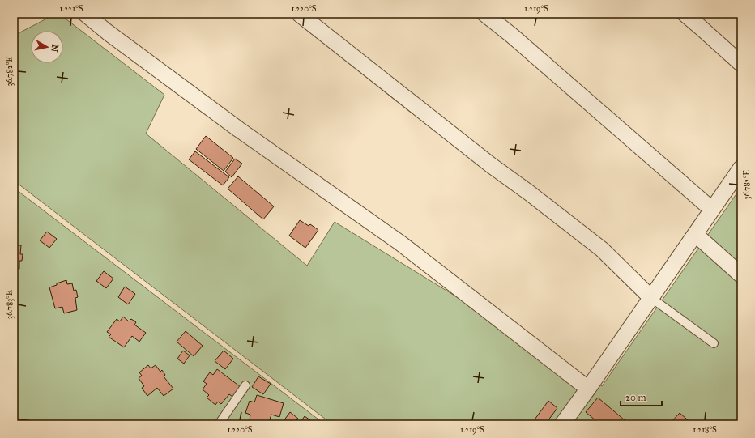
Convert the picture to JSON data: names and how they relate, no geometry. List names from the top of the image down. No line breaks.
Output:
{"scale_bar":"20 m","north":"right","coordinates":["1.221°S","1.220°S","1.219°S","36.782°E","36.783°E","1.218°S"]}
